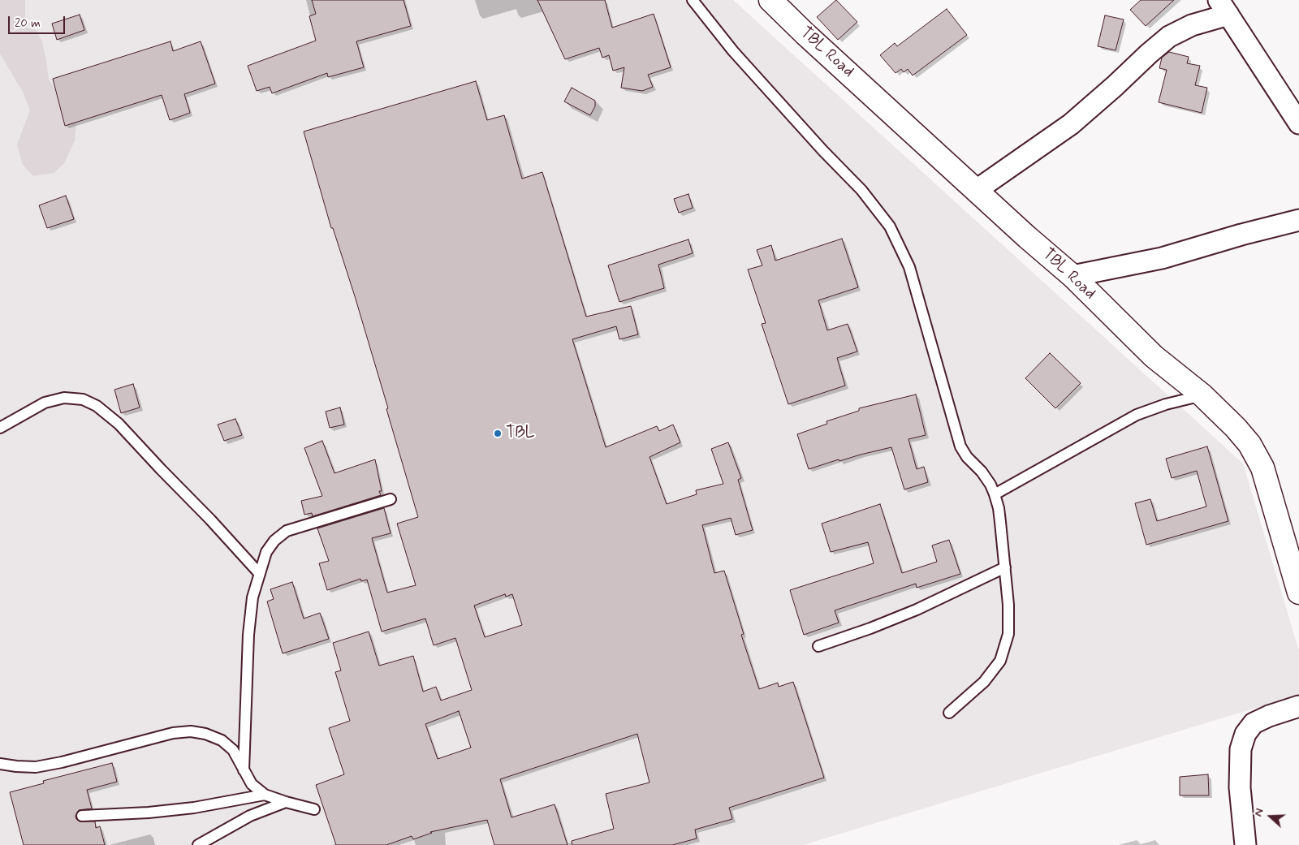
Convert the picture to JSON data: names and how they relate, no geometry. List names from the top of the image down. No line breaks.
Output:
{"streets":{"street":["TBL Road"]},"places":["TBL"],"scale_bar":"20 m","north":"left"}
